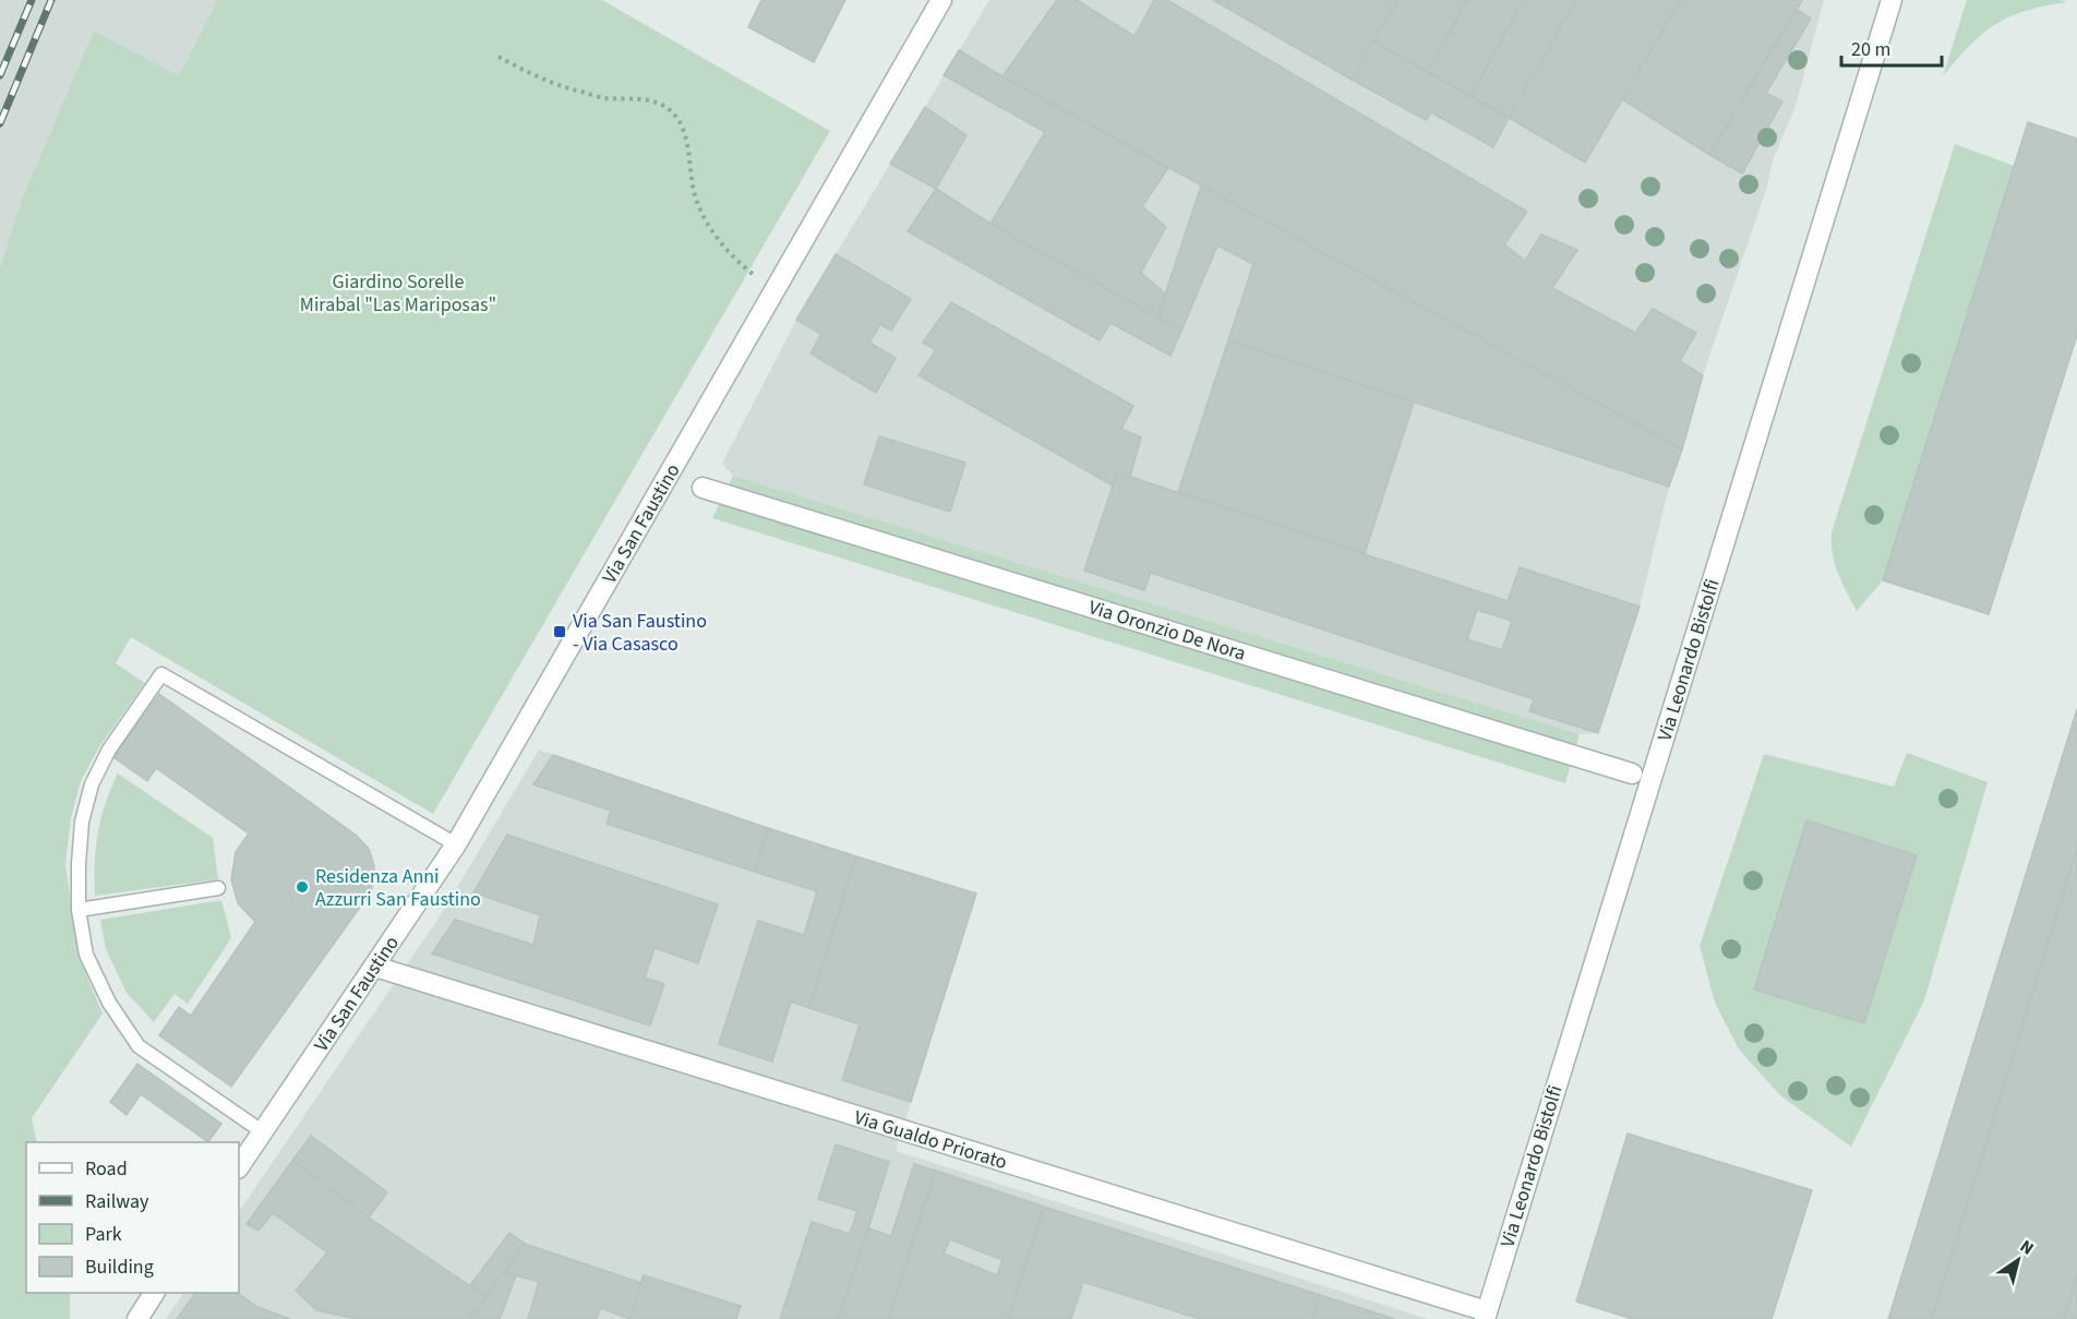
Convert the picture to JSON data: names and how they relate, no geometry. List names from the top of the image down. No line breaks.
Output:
{"streets":{"street":["Via San Faustino","Via Oronzio De Nora","Via Leonardo Bistolfi","Via Gualdo Priorato"]},"crossings":[["Via San Faustino","Via Gualdo Priorato"],["Via Leonardo Bistolfi","Via Gualdo Priorato"]],"parks":["Giardino Sorelle Mirabal \"Las Mariposas\""],"places":{"transit":["Via San Faustino - Via Casasco"],"other":["Residenza Anni Azzurri San Faustino"]},"legend":["Road","Railway","Park","Building"],"scale_bar":"20 m","north":"top right"}
